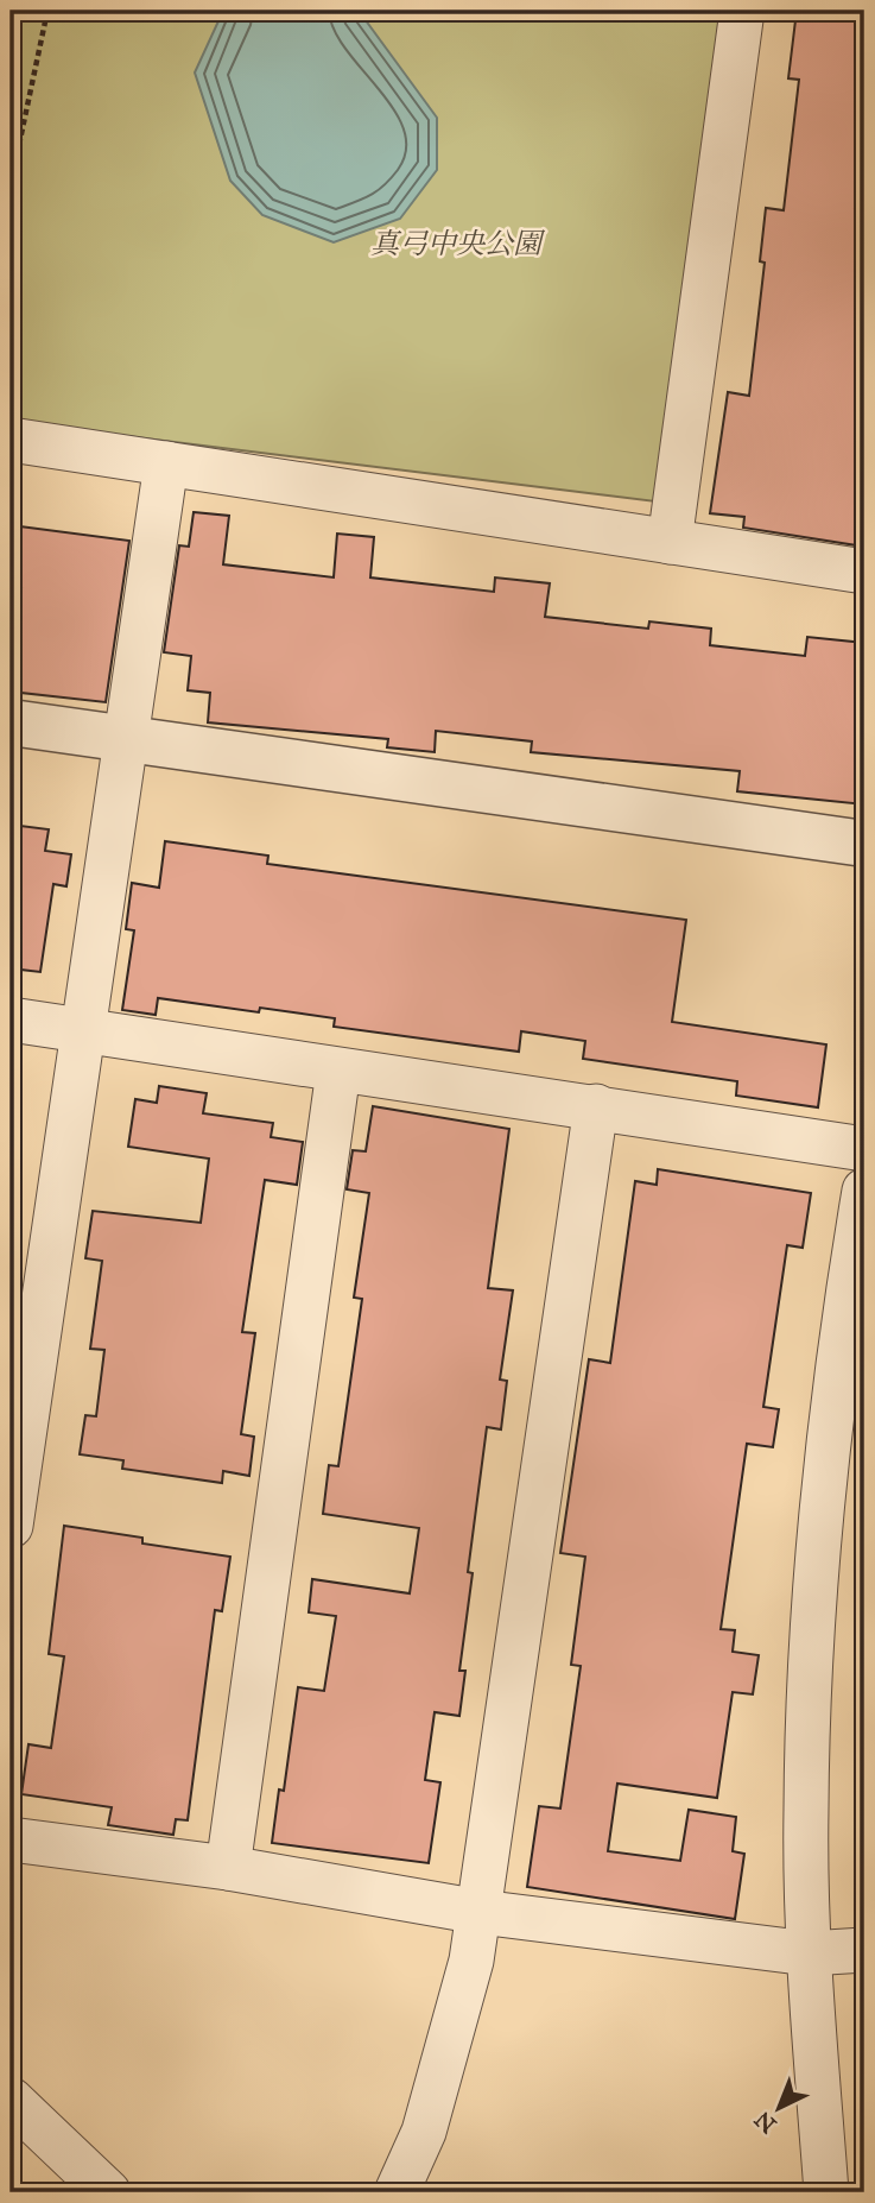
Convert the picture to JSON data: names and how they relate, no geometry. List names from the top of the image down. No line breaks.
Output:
{"parks":["真弓中央公園"],"north":"bottom left"}
